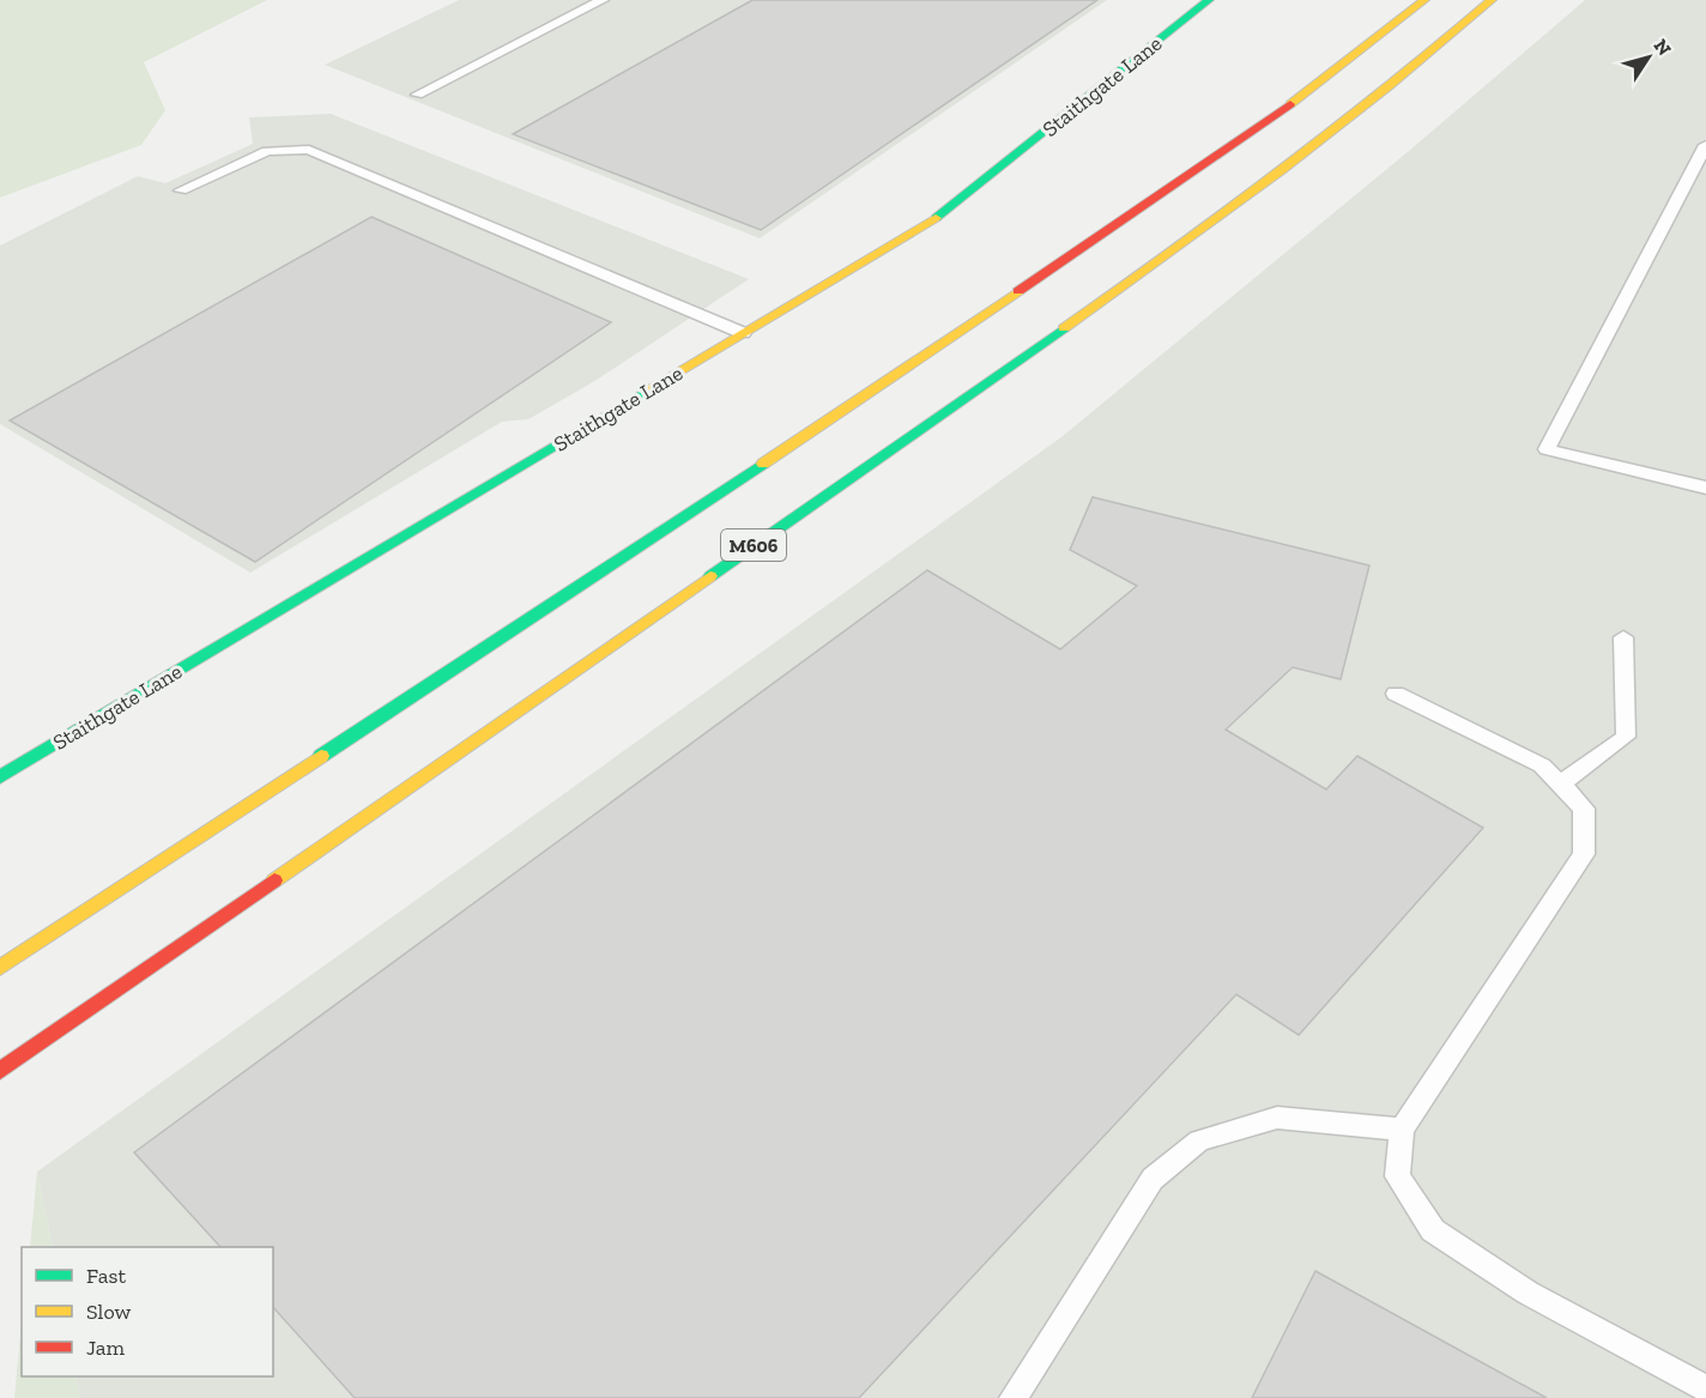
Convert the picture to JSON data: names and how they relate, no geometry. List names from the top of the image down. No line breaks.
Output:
{"streets":{"main road":["Staithgate Lane","M606"]},"legend":["Fast","Slow","Jam"],"north":"top right"}
